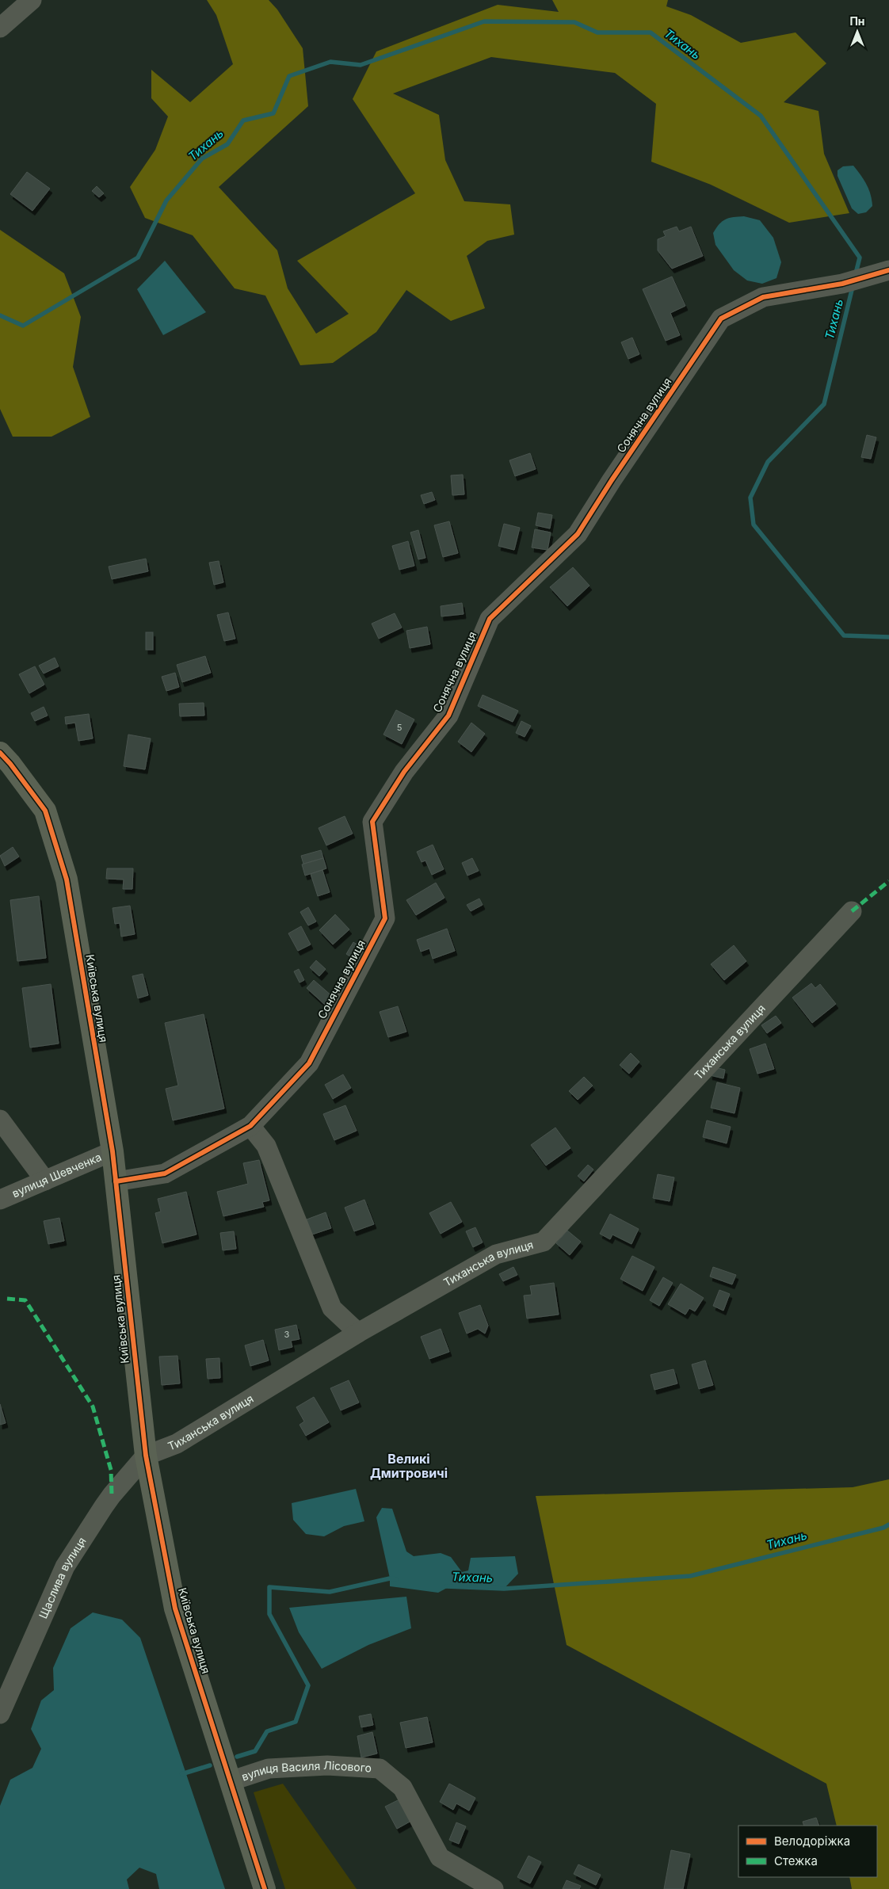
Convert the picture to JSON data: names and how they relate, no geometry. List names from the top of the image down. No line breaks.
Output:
{"streets":{"main road":["Київська вулиця"],"street":["Сонячна вулиця","Тиханська вулиця","вулиця Шевченка","Щаслива вулиця","вулиця Василя Лісового"]},"crossings":[["Сонячна вулиця","Київська вулиця"],["Київська вулиця","Тиханська вулиця"],["Київська вулиця","вулиця Шевченка"],["Київська вулиця","Щаслива вулиця"],["Київська вулиця","вулиця Василя Лісового"],["Тиханська вулиця","Щаслива вулиця"]],"districts":["Великі Дмитровичі"],"water":["Тихань"],"house_numbers":["5","3"],"legend":["Велодоріжка","Стежка"],"north":"top"}
